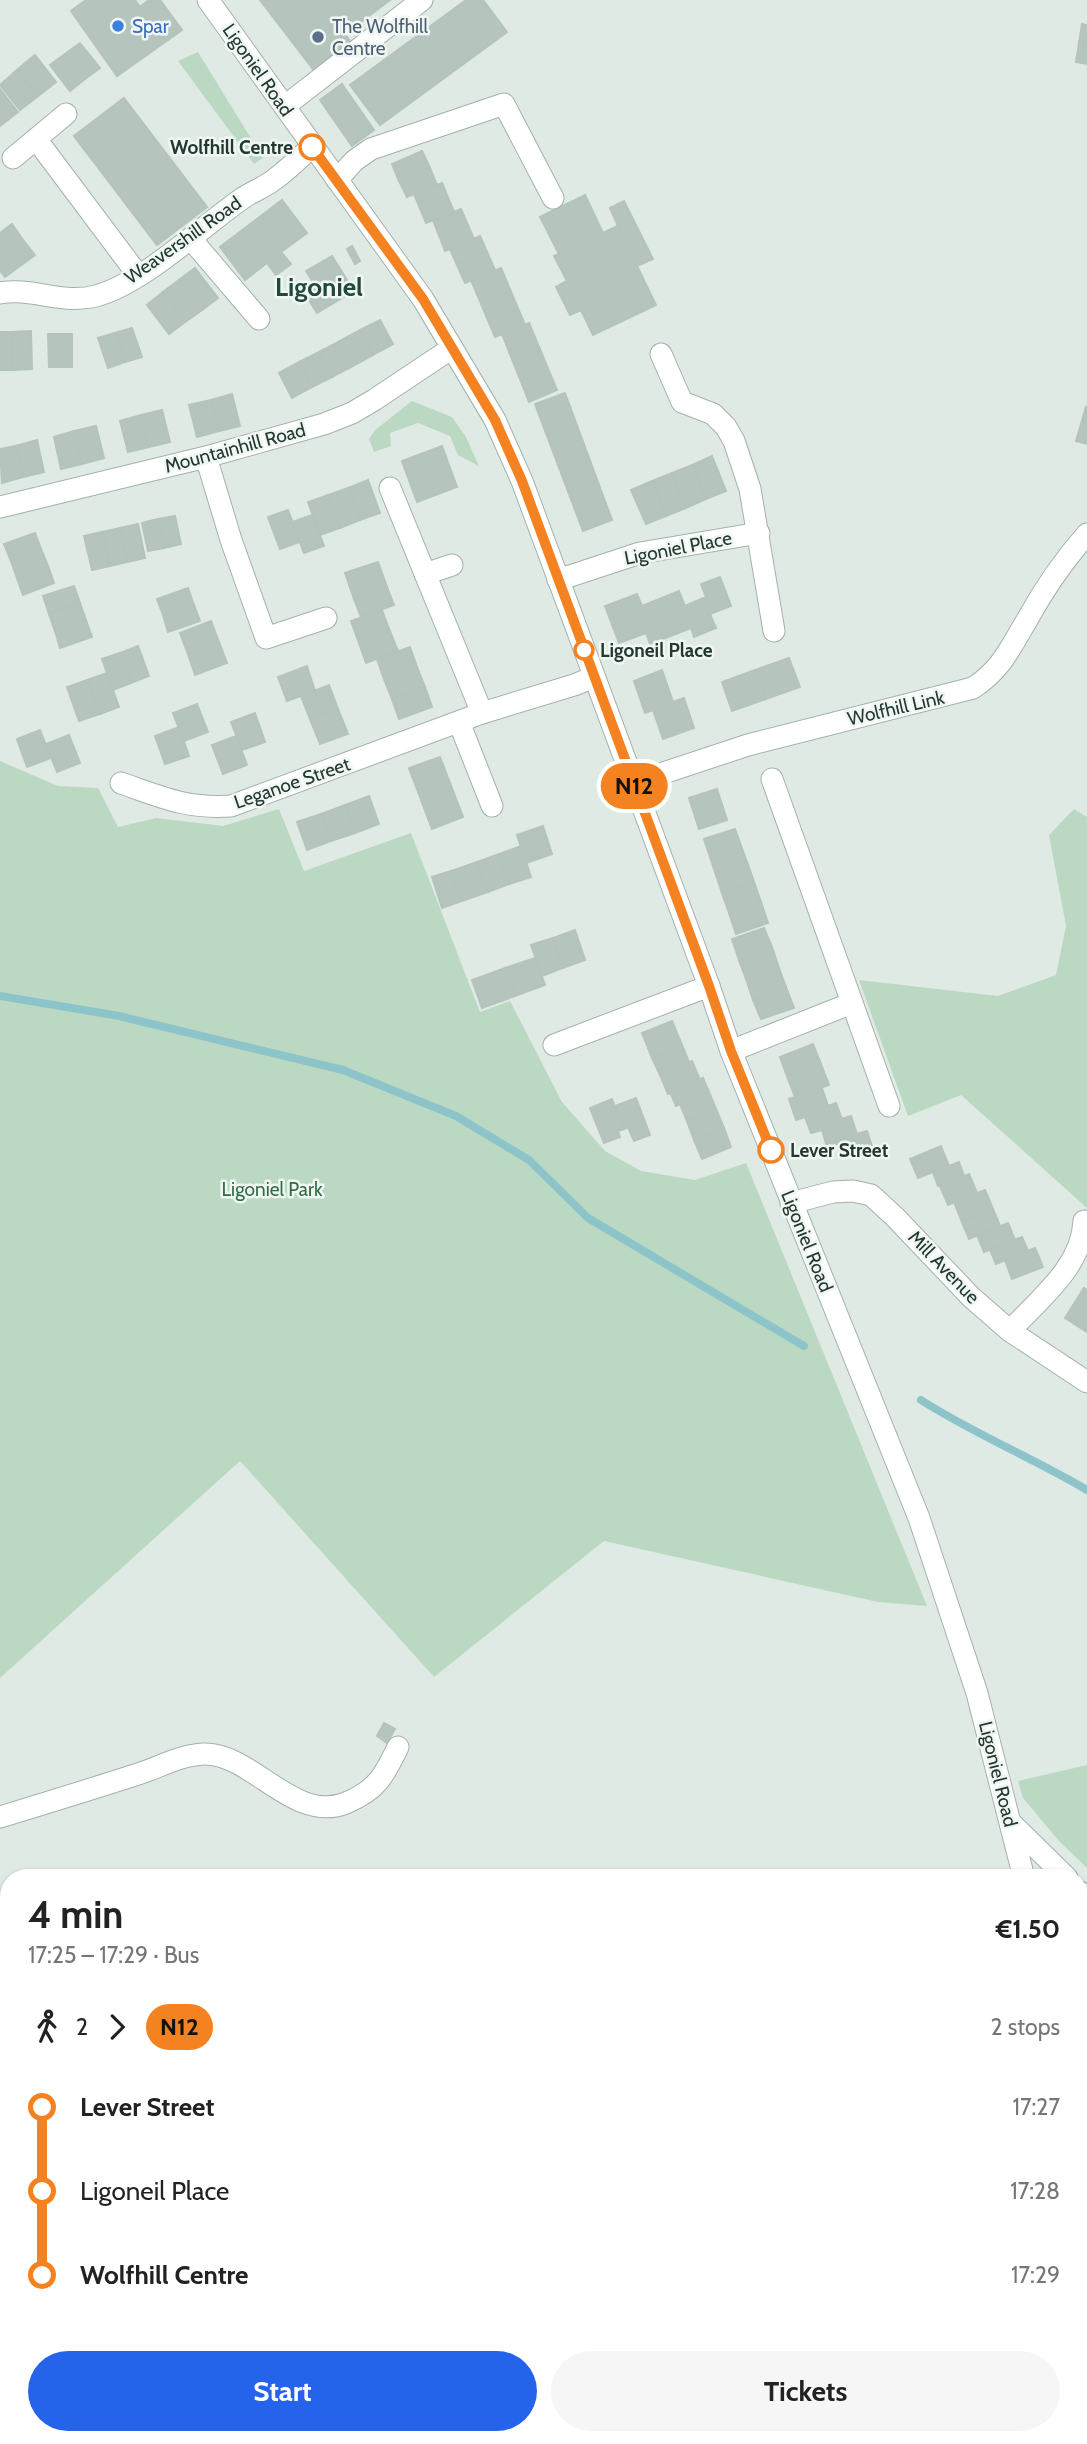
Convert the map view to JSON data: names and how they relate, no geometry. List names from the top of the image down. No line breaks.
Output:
{"streets":{"street":["Ligoniel Road","Weavershill Road","Mountainhill Road","Ligoniel Place","Wolfhill Link","Leganoe Street","Mill Avenue"]},"crossings":[["Ligoniel Road","Weavershill Road"],["Ligoniel Road","Mountainhill Road"],["Ligoniel Road","Ligoniel Place"],["Ligoniel Road","Wolfhill Link"],["Ligoniel Road","Leganoe Street"],["Ligoniel Road","Mill Avenue"]],"districts":["Ligoniel"],"parks":["Ligoniel Park"],"places":["Spar","The Wolfhill Centre","Wolfhill Centre","Ligoneil Place","Lever Street"],"lines":["bus line N12"],"page":{"on_map":"N12","heading":["4 min","17:25 – 17:29 · Bus","€1.50"],"legs":["2","N12","2 stops"],"list":[{"name":"Lever Street","value":"17:27"},{"name":"Ligoneil Place","value":"17:28"},{"name":"Wolfhill Centre","value":"17:29"}],"buttons":["Start","Tickets"]}}
